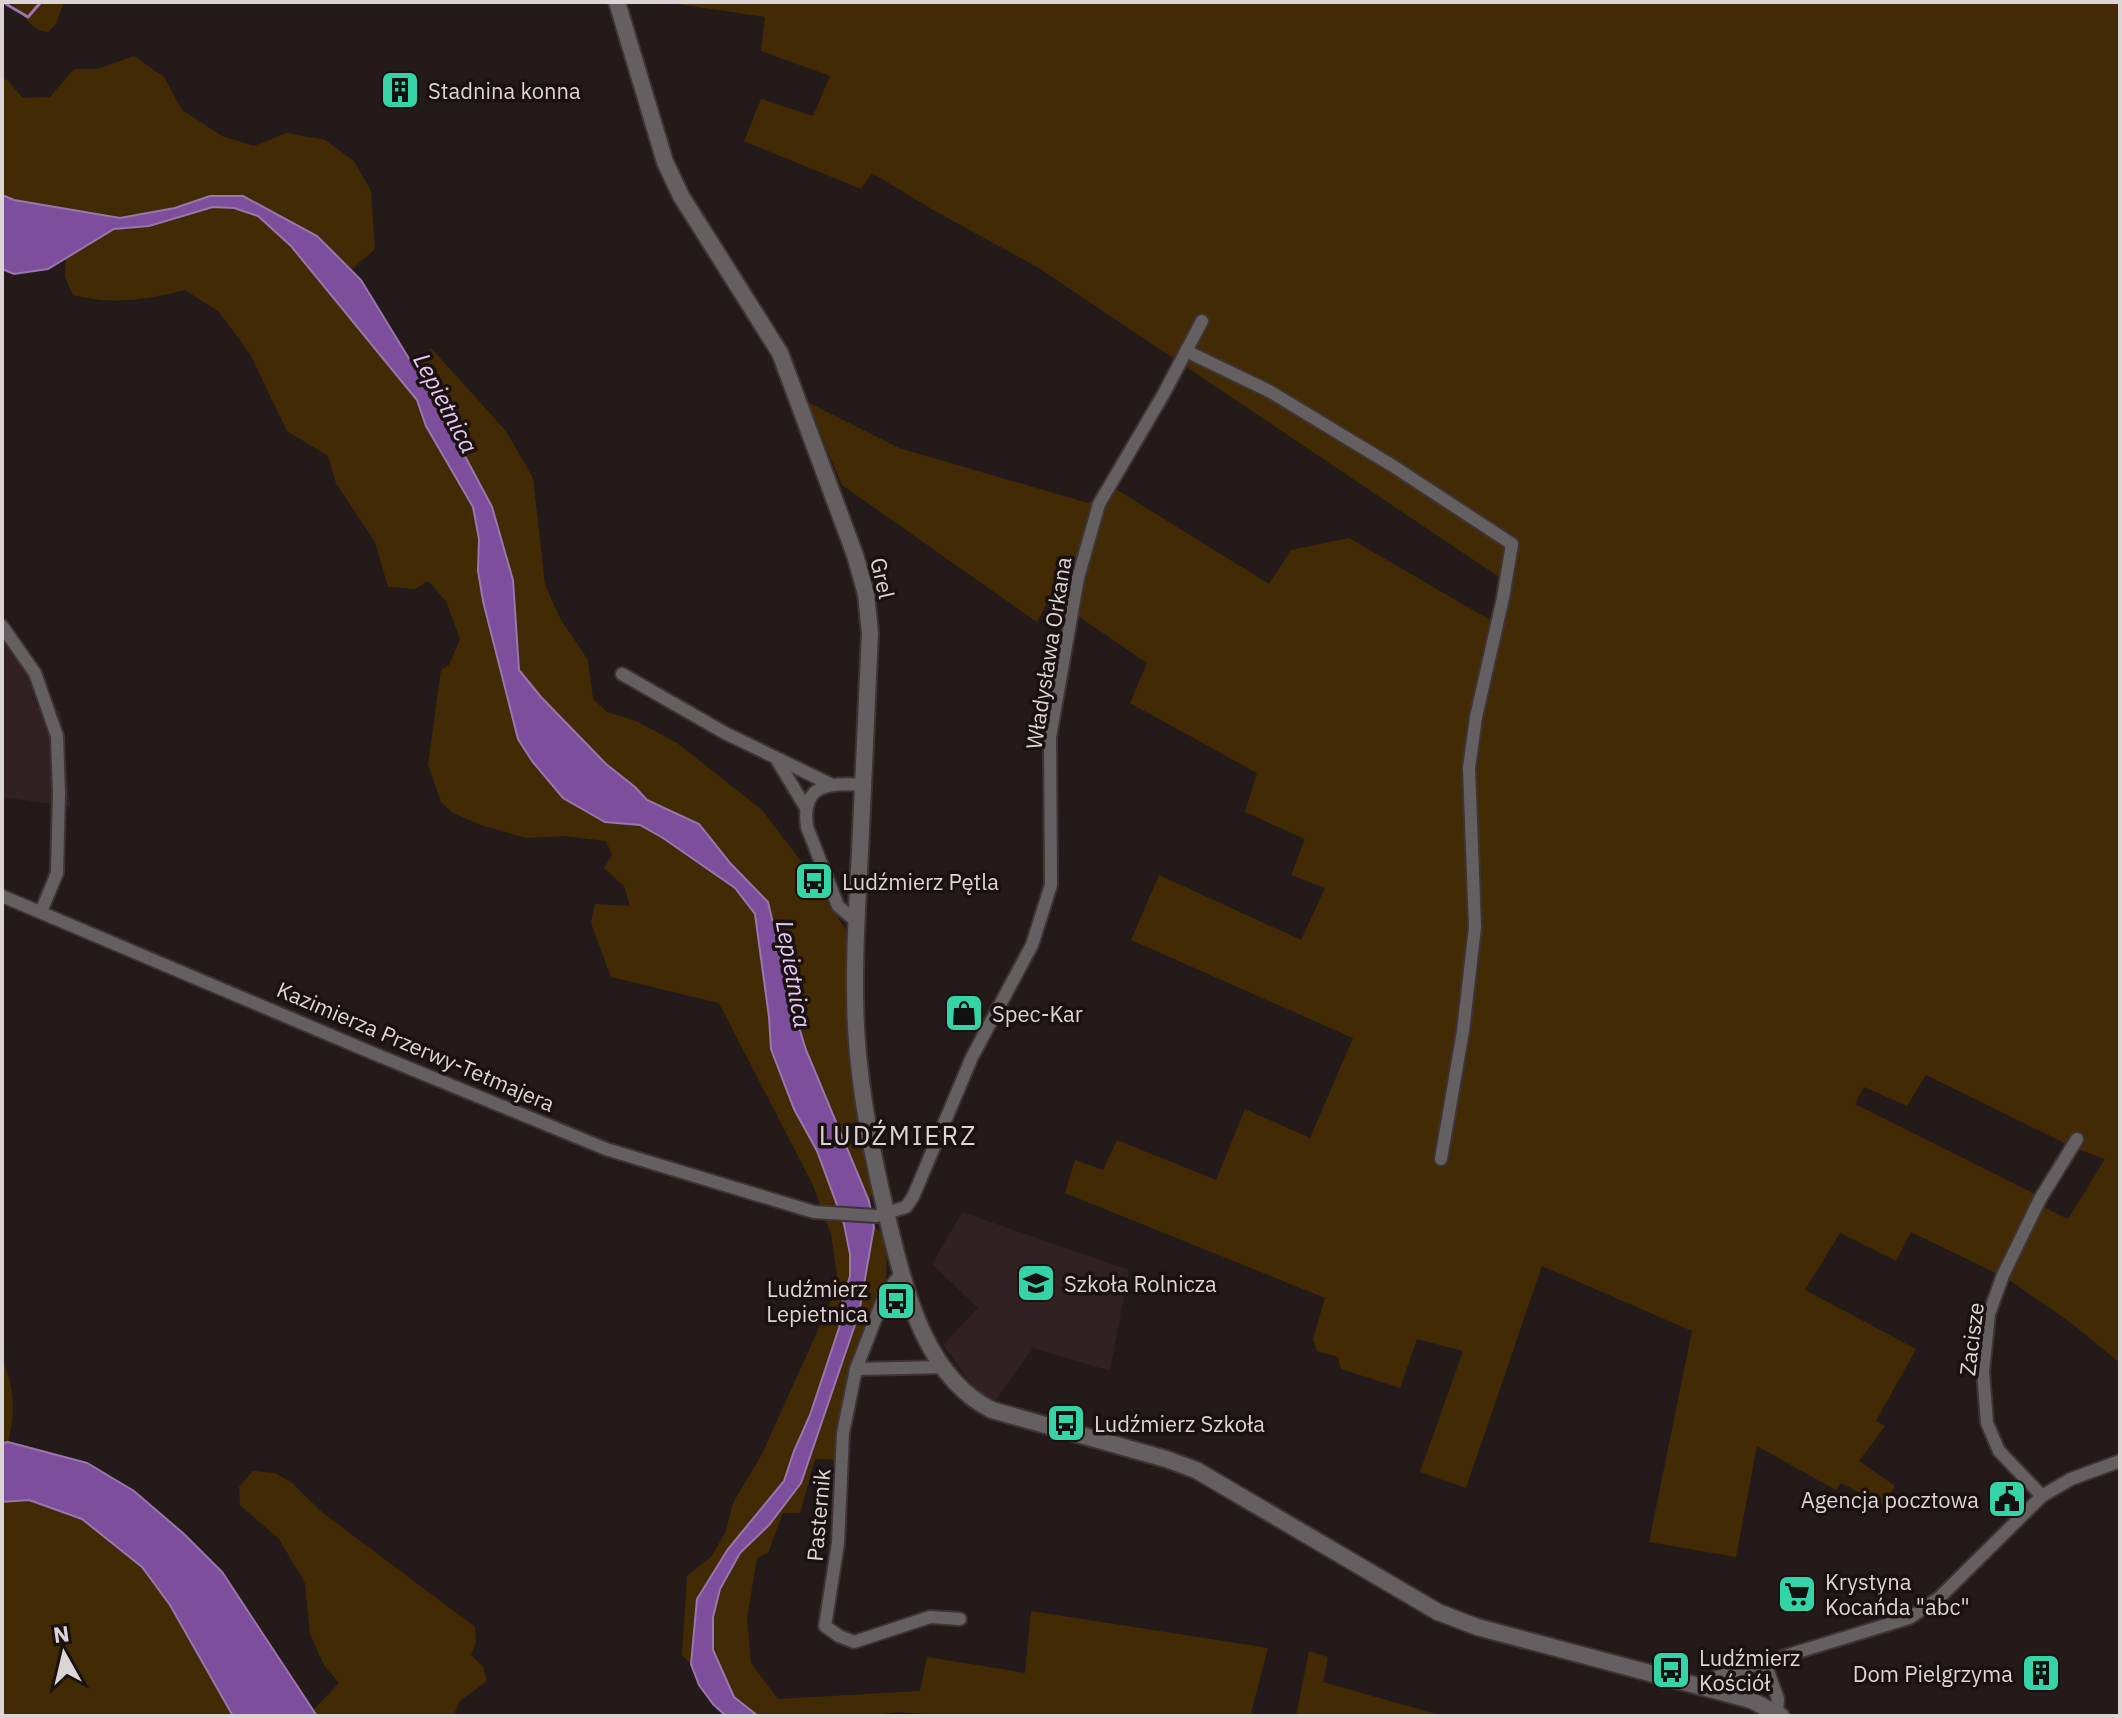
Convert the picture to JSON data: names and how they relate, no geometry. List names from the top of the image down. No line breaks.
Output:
{"streets":{"street":["Grel","Władysława Orkana","Kazimierza Przerwy-Tetmajera","Zacisze","Pasternik"]},"crossings":[["Grel","Władysława Orkana"],["Grel","Kazimierza Przerwy-Tetmajera"],["Władysława Orkana","Kazimierza Przerwy-Tetmajera"]],"districts":["LUDŹMIERZ"],"water":["Lepietnica"],"places":{"building":["Stadnina konna","Dom Pielgrzyma"],"bus stop":["Ludźmierz Pętla","Ludźmierz Lepietnica","Ludźmierz Szkoła","Ludźmierz Kościół"],"shop":["Spec-Kar"],"school or university":["Szkoła Rolnicza"],"public building":["Agencja pocztowa"],"supermarket":["Krystyna Kocańda \"abc\""]},"north":"top"}
